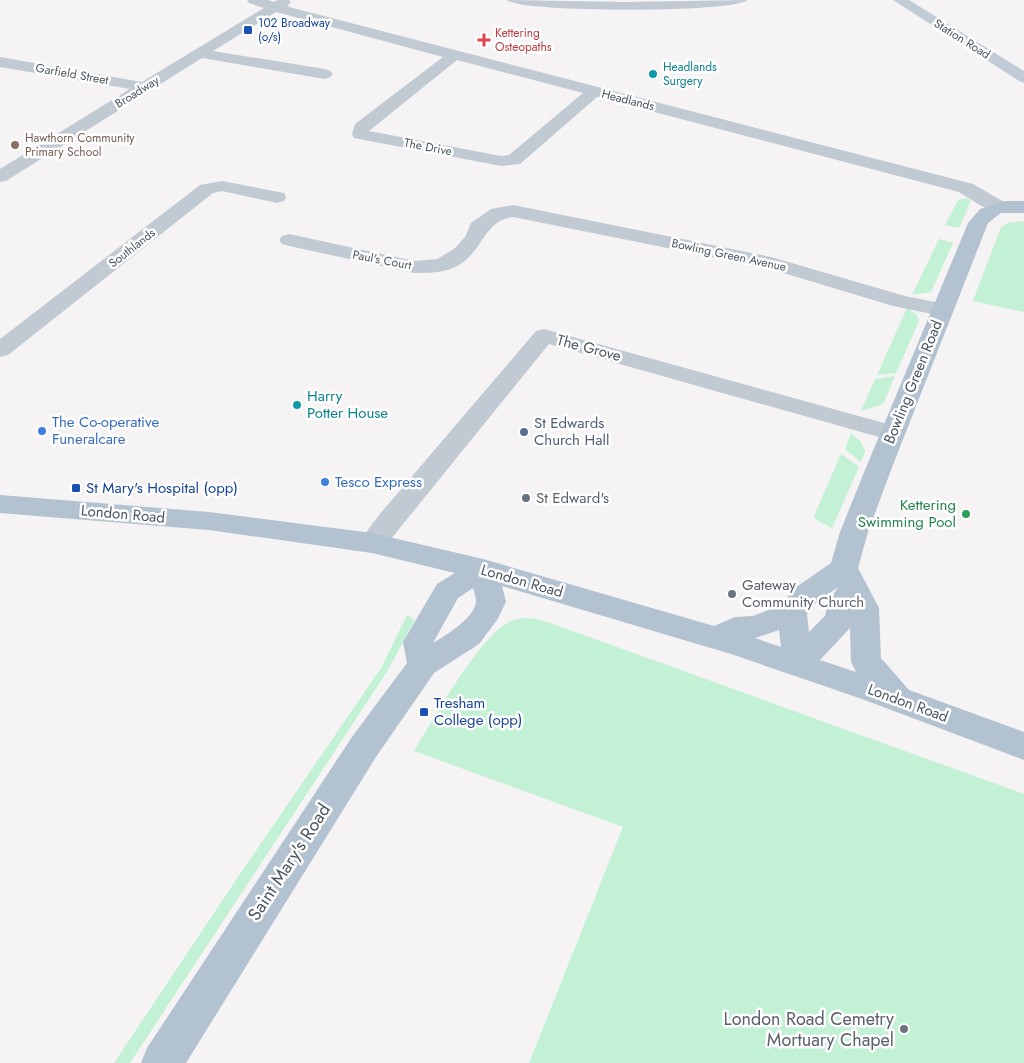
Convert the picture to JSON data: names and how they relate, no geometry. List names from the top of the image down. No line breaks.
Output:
{"streets":{"main road":["Station Road","Bowling Green Road","London Road","Saint Mary's Road"],"street":["Garfield Street","Broadway","Headlands","The Drive","Southlands","Bowling Green Avenue","Paul's Court","The Grove"]},"crossings":[["Garfield Street","Broadway"],["Broadway","Headlands"],["Headlands","The Drive"],["Headlands","Bowling Green Road"],["Bowling Green Avenue","Paul's Court"],["Bowling Green Avenue","Bowling Green Road"],["The Grove","Bowling Green Road"],["The Grove","London Road"],["Bowling Green Road","London Road"],["London Road","Saint Mary's Road"]],"places":{"transit":["102 Broadway (o/s)","St Mary's Hospital (opp)","Tresham College (opp)"],"health":["Kettering Osteopaths"],"other":["Headlands Surgery","Hawthorn Community Primary School","Harry Potter House","The Co-operative Funeralcare","St Edwards Church Hall","Tesco Express","St Edward's","Kettering Swimming Pool","Gateway Community Church","London Road Cemetry Mortuary Chapel"]}}
